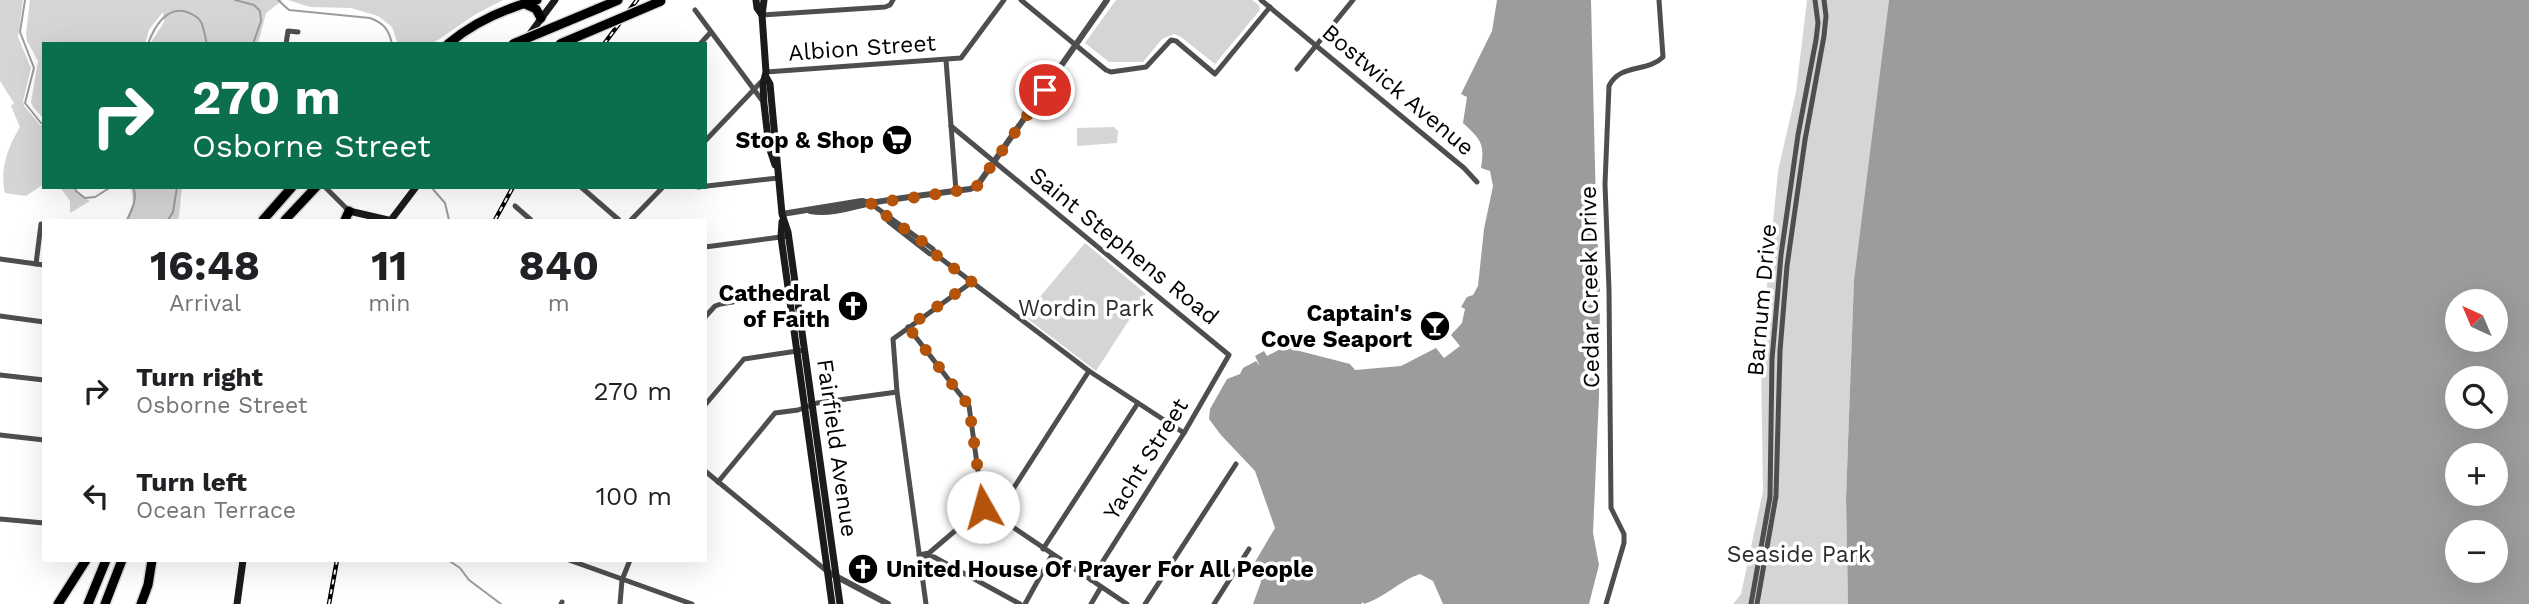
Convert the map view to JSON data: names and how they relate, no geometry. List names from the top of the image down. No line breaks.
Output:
{"streets":{"main road":["Fairfield Avenue"],"street":["Albion Street","Bostwick Avenue","Saint Stephens Road","Cedar Creek Drive","Barnum Drive","Yacht Street"]},"crossings":[["Albion Street","Fairfield Avenue"],["Saint Stephens Road","Yacht Street"]],"parks":["Wordin Park","Seaside Park"],"places":{"supermarket":["Stop & Shop"],"church":["Cathedral of Faith","United House Of Prayer For All People"],"bar":["Captain's Cove Seaport"]},"north":"top left","page":{"turn":["270 m","Osborne Street"],"eta":["16:48","Arrival","11","min","840","m"],"map_buttons":["+","−"],"list":[{"name":"Turn right","note":"Osborne Street","value":"270 m"},{"name":"Turn left","note":"Ocean Terrace","value":"100 m"}]}}
